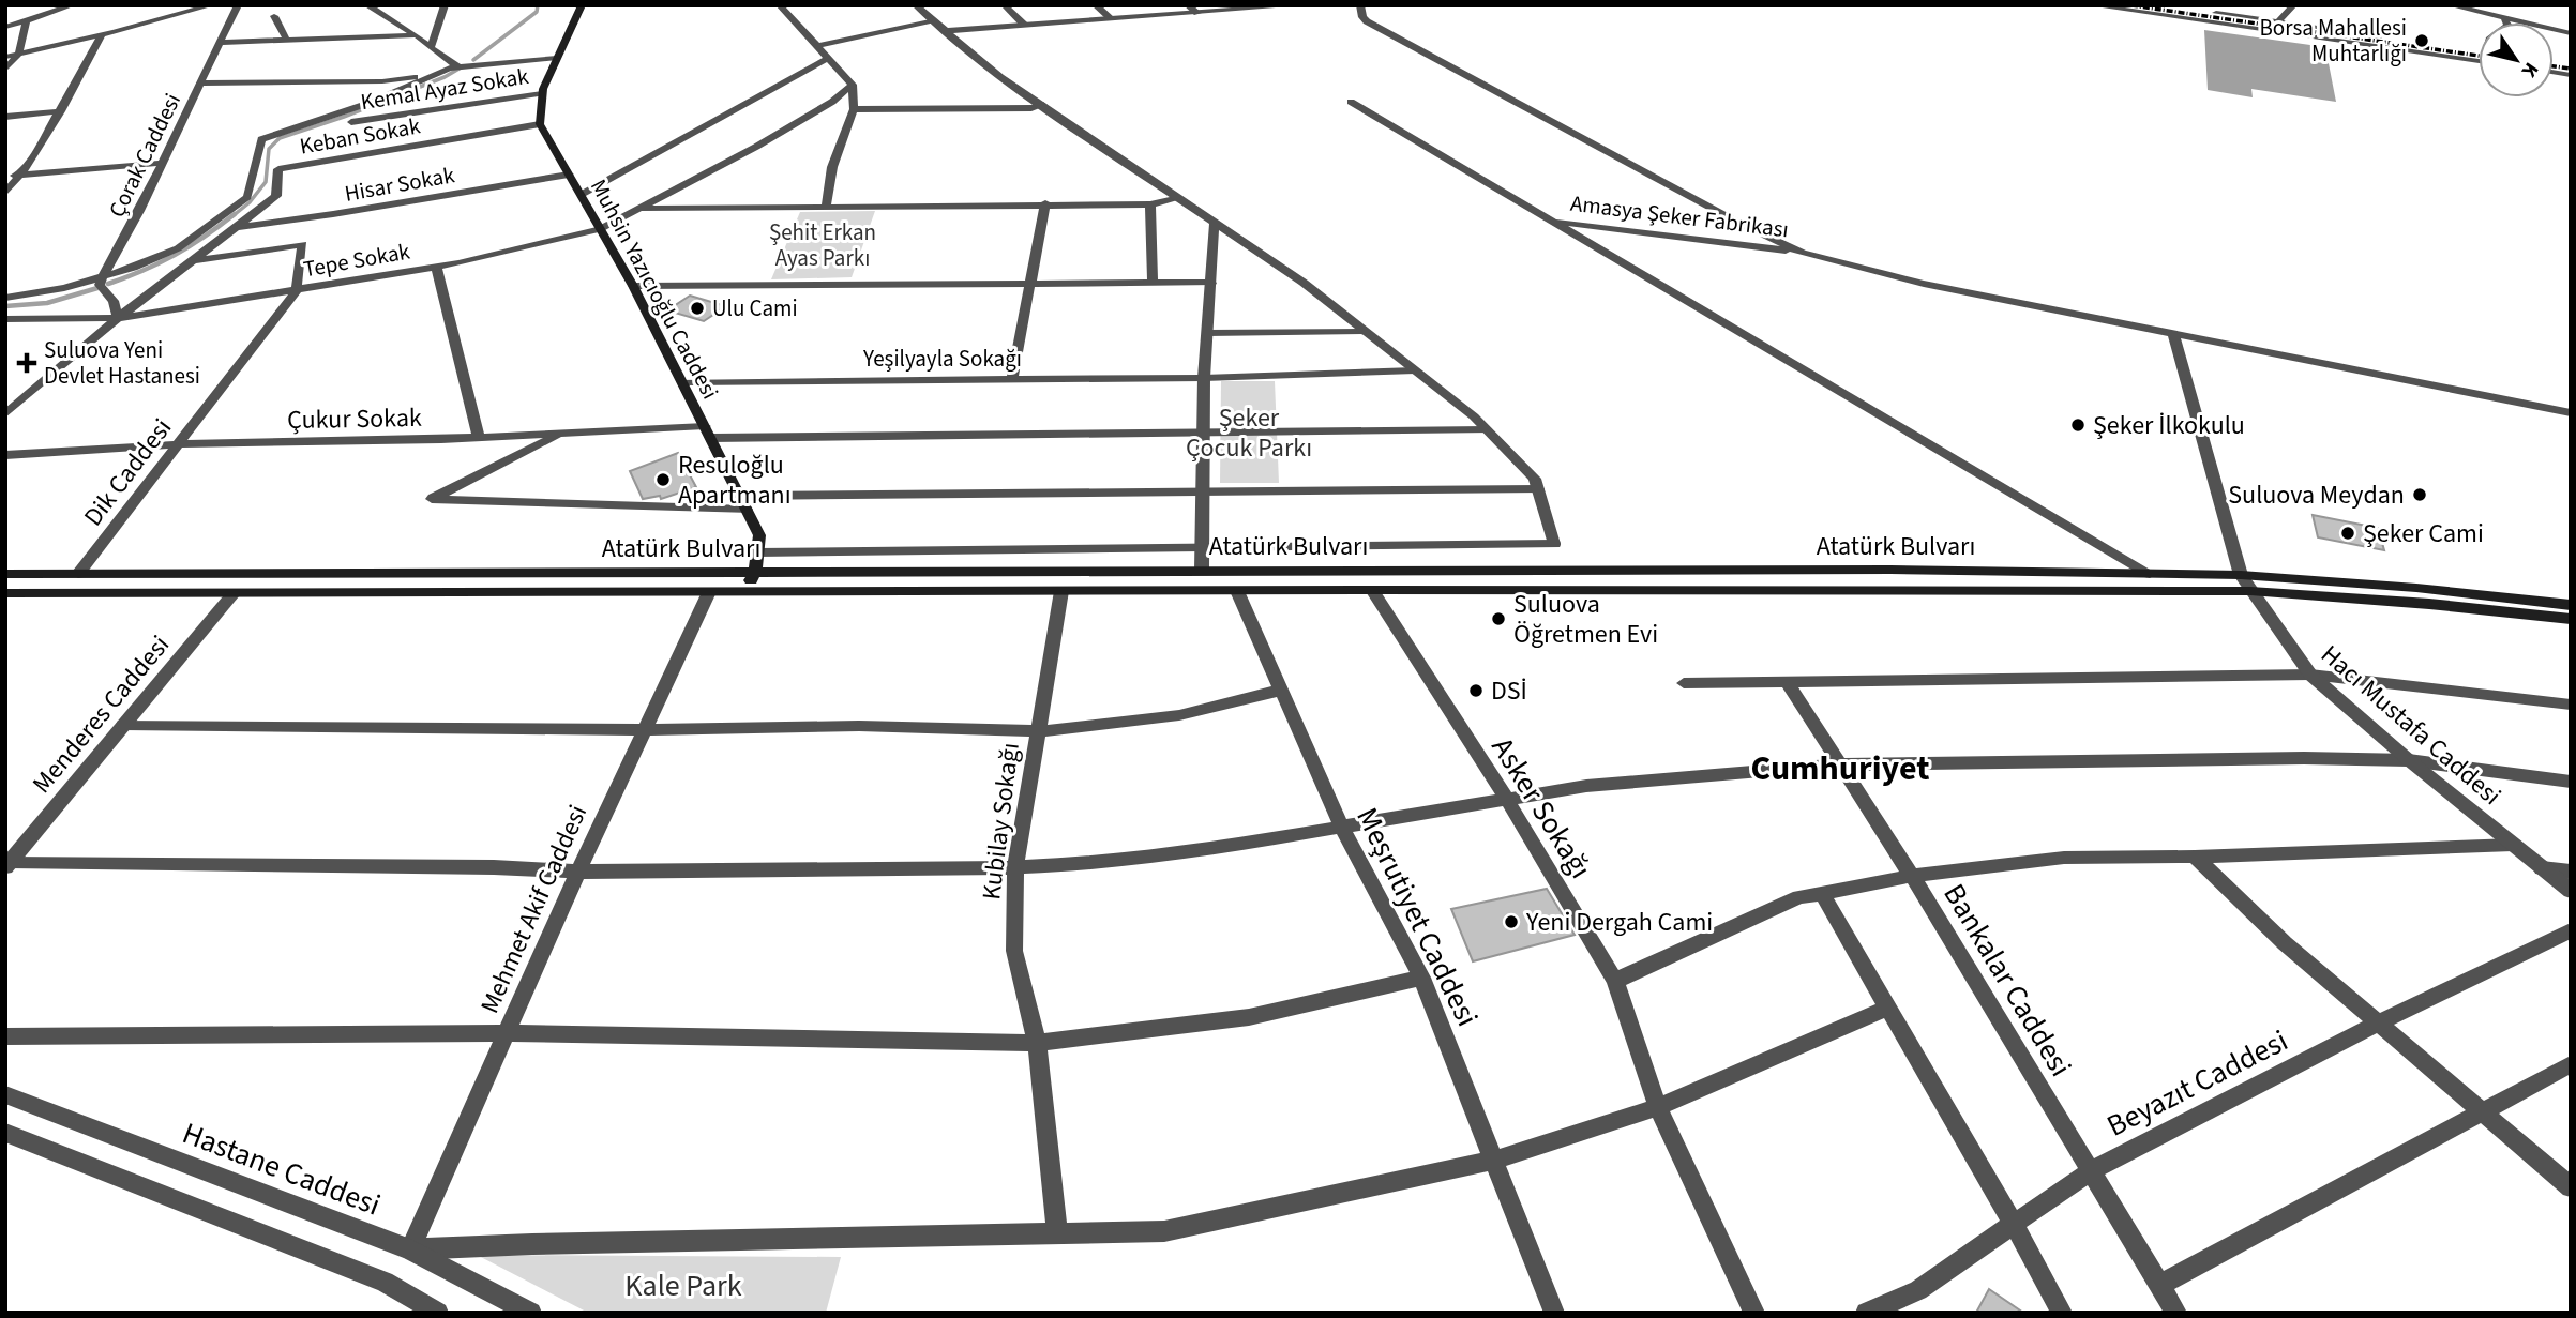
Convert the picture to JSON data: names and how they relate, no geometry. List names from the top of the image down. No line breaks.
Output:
{"streets":{"main road":["Muhsin Yazıcıoğlu Caddesi","Atatürk Bulvarı"],"street":["Kemal Ayaz Sokak","Keban Sokak","Çorak Caddesi","Hisar Sokak","Amasya Şeker Fabrikası","Tepe Sokak","Yeşilyayla Sokağı","Çukur Sokak","Dik Caddesi","Menderes Caddesi","Hacı Mustafa Caddesi","Asker Sokağı","Kubilay Sokağı","Mehmet Akif Caddesi","Meşrutiyet Caddesi","Bankalar Caddesi","Beyazıt Caddesi","Hastane Caddesi"]},"crossings":[["Keban Sokak","Hisar Sokak"],["Keban Sokak","Tepe Sokak"],["Keban Sokak","Muhsin Yazıcıoğlu Caddesi"],["Hisar Sokak","Muhsin Yazıcıoğlu Caddesi"],["Tepe Sokak","Muhsin Yazıcıoğlu Caddesi"],["Tepe Sokak","Dik Caddesi"],["Muhsin Yazıcıoğlu Caddesi","Yeşilyayla Sokağı"],["Muhsin Yazıcıoğlu Caddesi","Çukur Sokak"],["Muhsin Yazıcıoğlu Caddesi","Atatürk Bulvarı"],["Çukur Sokak","Dik Caddesi"],["Dik Caddesi","Atatürk Bulvarı"],["Atatürk Bulvarı","Menderes Caddesi"],["Atatürk Bulvarı","Hacı Mustafa Caddesi"],["Atatürk Bulvarı","Asker Sokağı"],["Atatürk Bulvarı","Kubilay Sokağı"],["Atatürk Bulvarı","Mehmet Akif Caddesi"],["Atatürk Bulvarı","Meşrutiyet Caddesi"],["Mehmet Akif Caddesi","Hastane Caddesi"],["Bankalar Caddesi","Beyazıt Caddesi"]],"districts":["Cumhuriyet"],"parks":["Şehit Erkan Ayas Parkı","Şeker Çocuk Parkı","Kale Park"],"places":{"other":["Borsa Mahallesi Muhtarlığı","Ulu Cami","Şeker İlkokulu","Resuloğlu Apartmanı","Suluova Meydan","Şeker Cami","Suluova Öğretmen Evi","DSİ","Yeni Dergah Cami"],"health":["Suluova Yeni Devlet Hastanesi"]},"north":"bottom right"}
